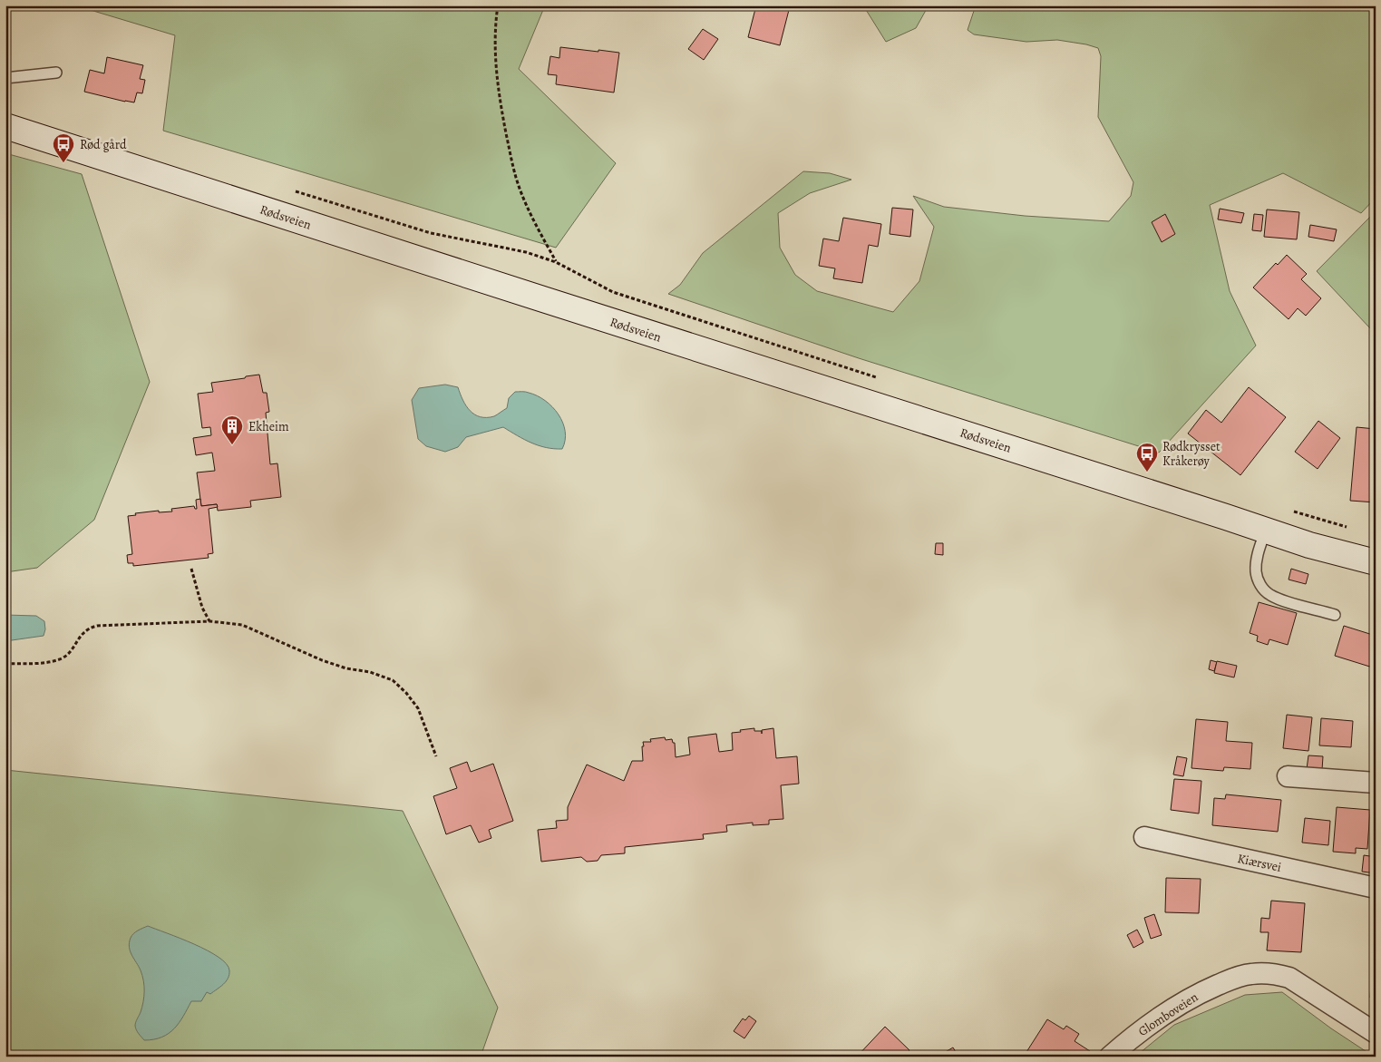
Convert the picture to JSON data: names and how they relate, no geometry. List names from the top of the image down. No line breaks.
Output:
{"streets":{"street":["Rødsveien","Kiærsvei","Glomboveien"]},"places":{"bus stop":["Rød gård","Rødkrysset Kråkerøy"],"building":["Ekheim"]}}
